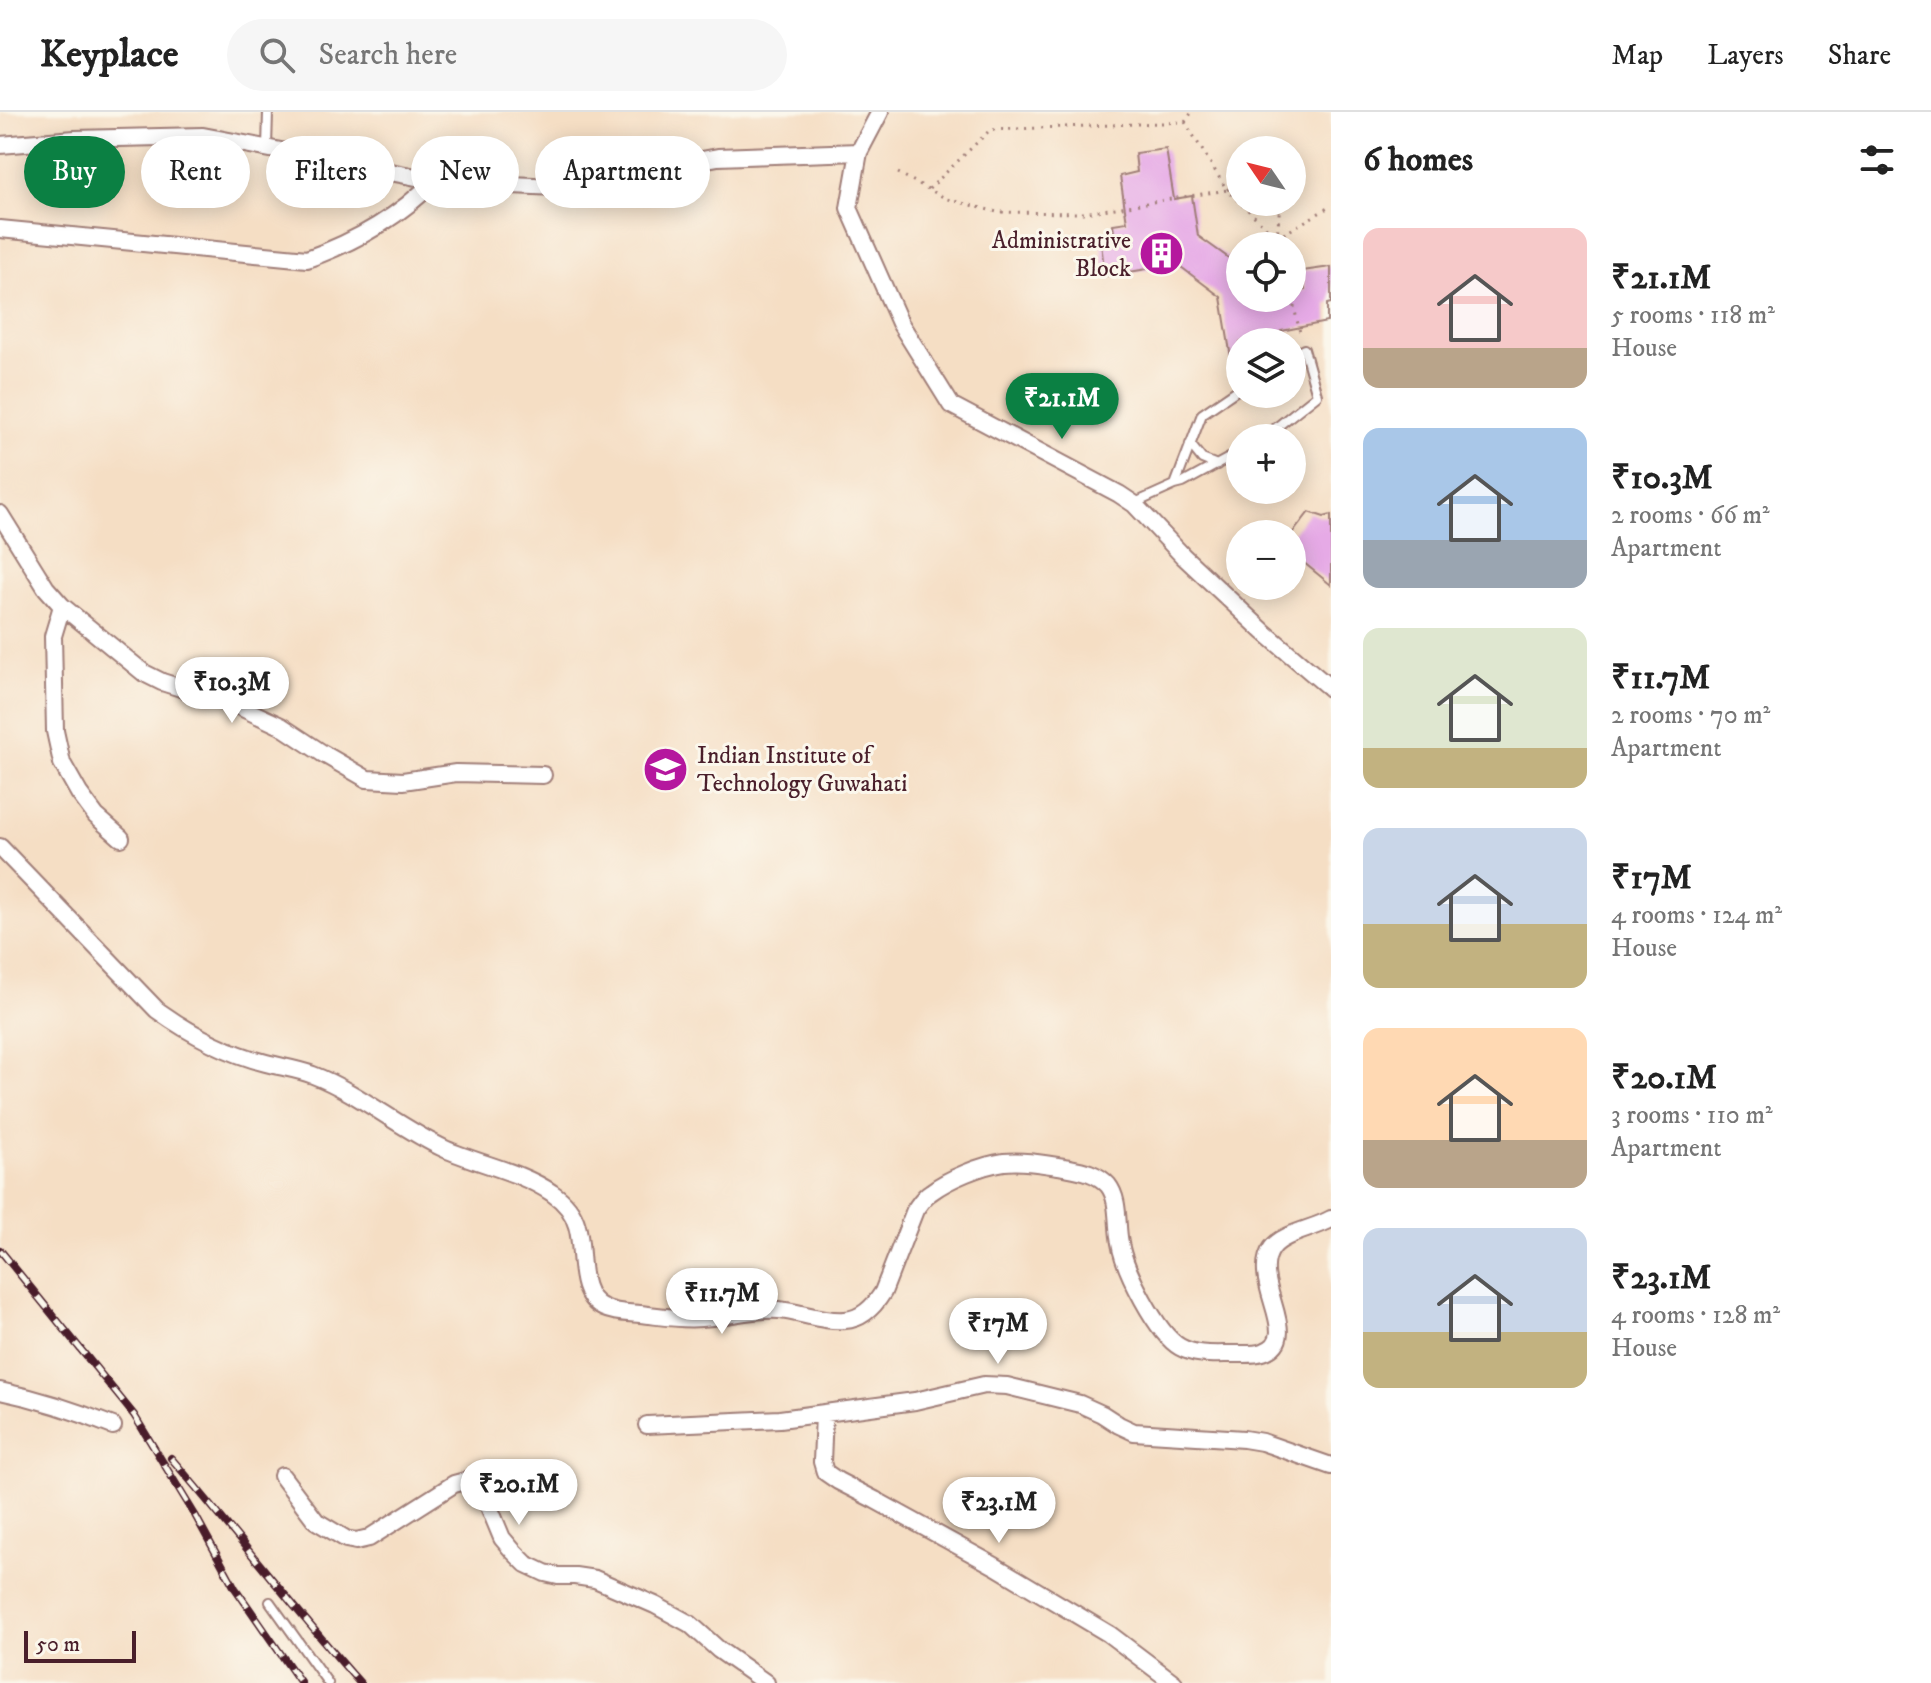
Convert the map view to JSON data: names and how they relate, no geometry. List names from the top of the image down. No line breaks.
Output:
{"places":{"building":["Administrative Block"],"school or university":["Indian Institute of Technology Guwahati"]},"scale_bar":"50 m","north":"top left","page":{"header":"Keyplace","search":"Search here","nav":["Map","Layers","Share"],"heading":"6 homes","map_buttons":["+","−"],"chip":["Buy","Rent","Filters","New","Apartment"],"list":[{"name":"₹21.1M","note":"5 rooms · 118 m² · House"},{"name":"₹10.3M","note":"2 rooms · 66 m² · Apartment"},{"name":"₹11.7M","note":"2 rooms · 70 m² · Apartment"},{"name":"₹17M","note":"4 rooms · 124 m² · House"},{"name":"₹20.1M","note":"3 rooms · 110 m² · Apartment"},{"name":"₹23.1M","note":"4 rooms · 128 m² · House"}],"price":["₹21.1M","₹10.3M","₹11.7M","₹17M","₹20.1M","₹23.1M"],"scale":"50 m"}}
